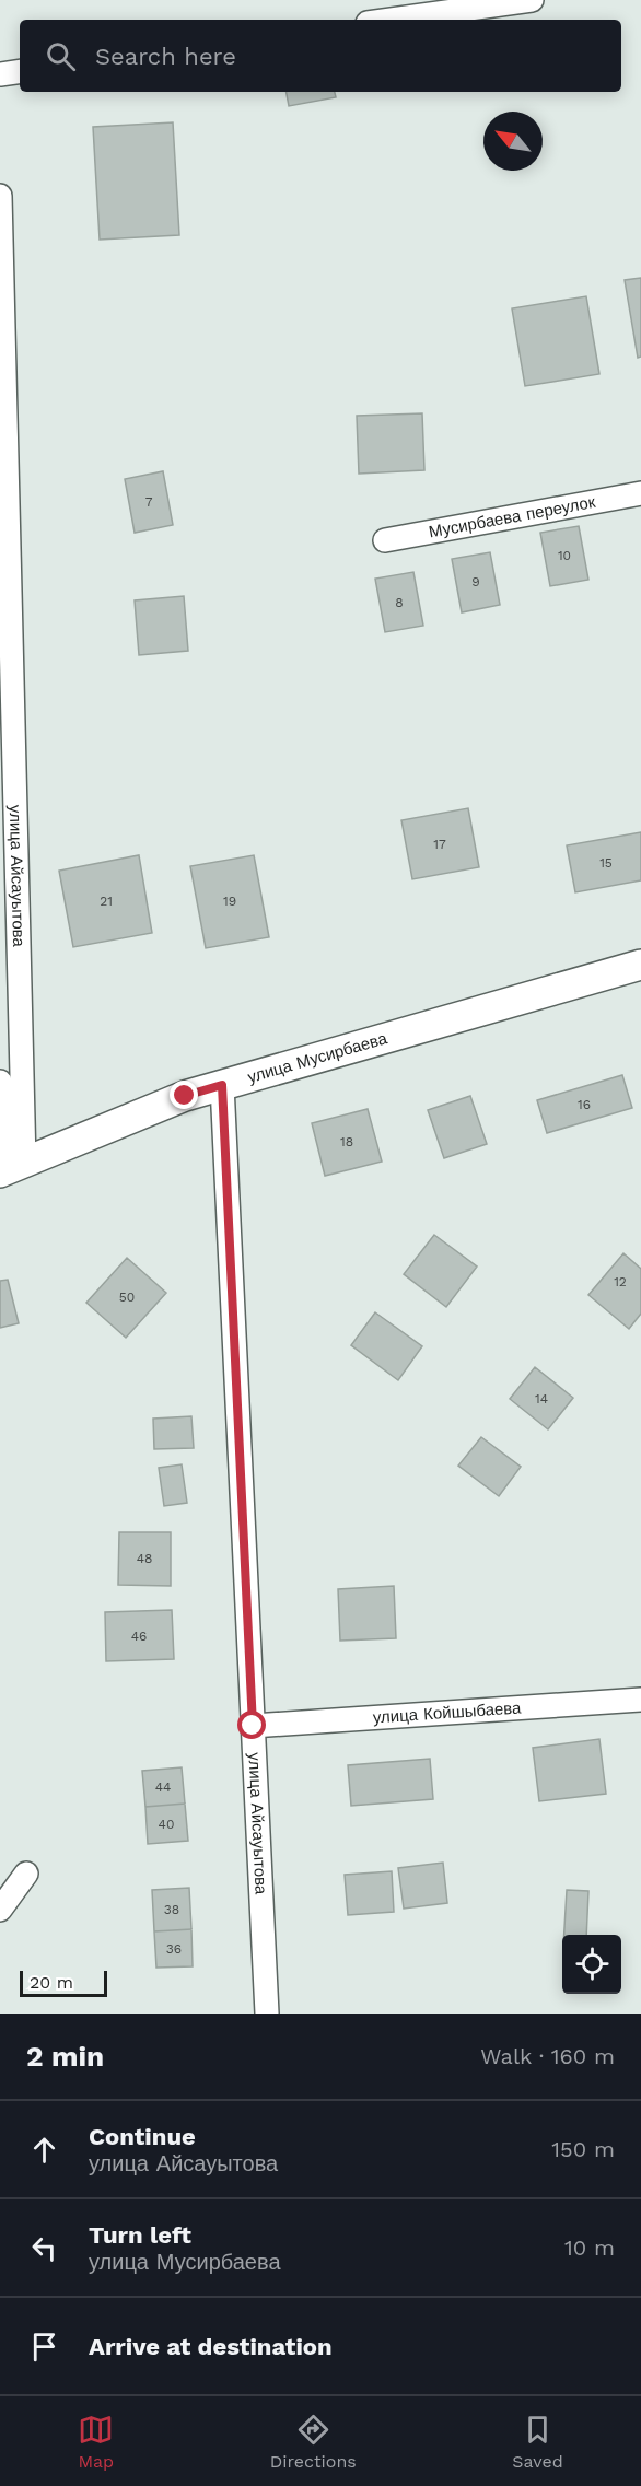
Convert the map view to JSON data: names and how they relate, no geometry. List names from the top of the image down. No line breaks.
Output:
{"streets":{"street":["Мусирбаева переулок","улица Айсауытова","улица Мусирбаева","улица Койшыбаева"]},"crossings":[["улица Айсауытова","улица Мусирбаева"],["улица Айсауытова","улица Койшыбаева"]],"house_numbers":["7","10","9","8","17","15","21","19","16","18","12","50","14","48","46","44","40","38","36"],"scale_bar":"20 m","north":"top left","page":{"search":"Search here","scale":"20 m","heading":["2 min","Walk · 160 m"],"list":[["Continue","улица Айсауытова","150 m"],["Turn left","улица Мусирбаева","10 m"],"Arrive at destination"],"nav":["Map","Directions","Saved"]}}
